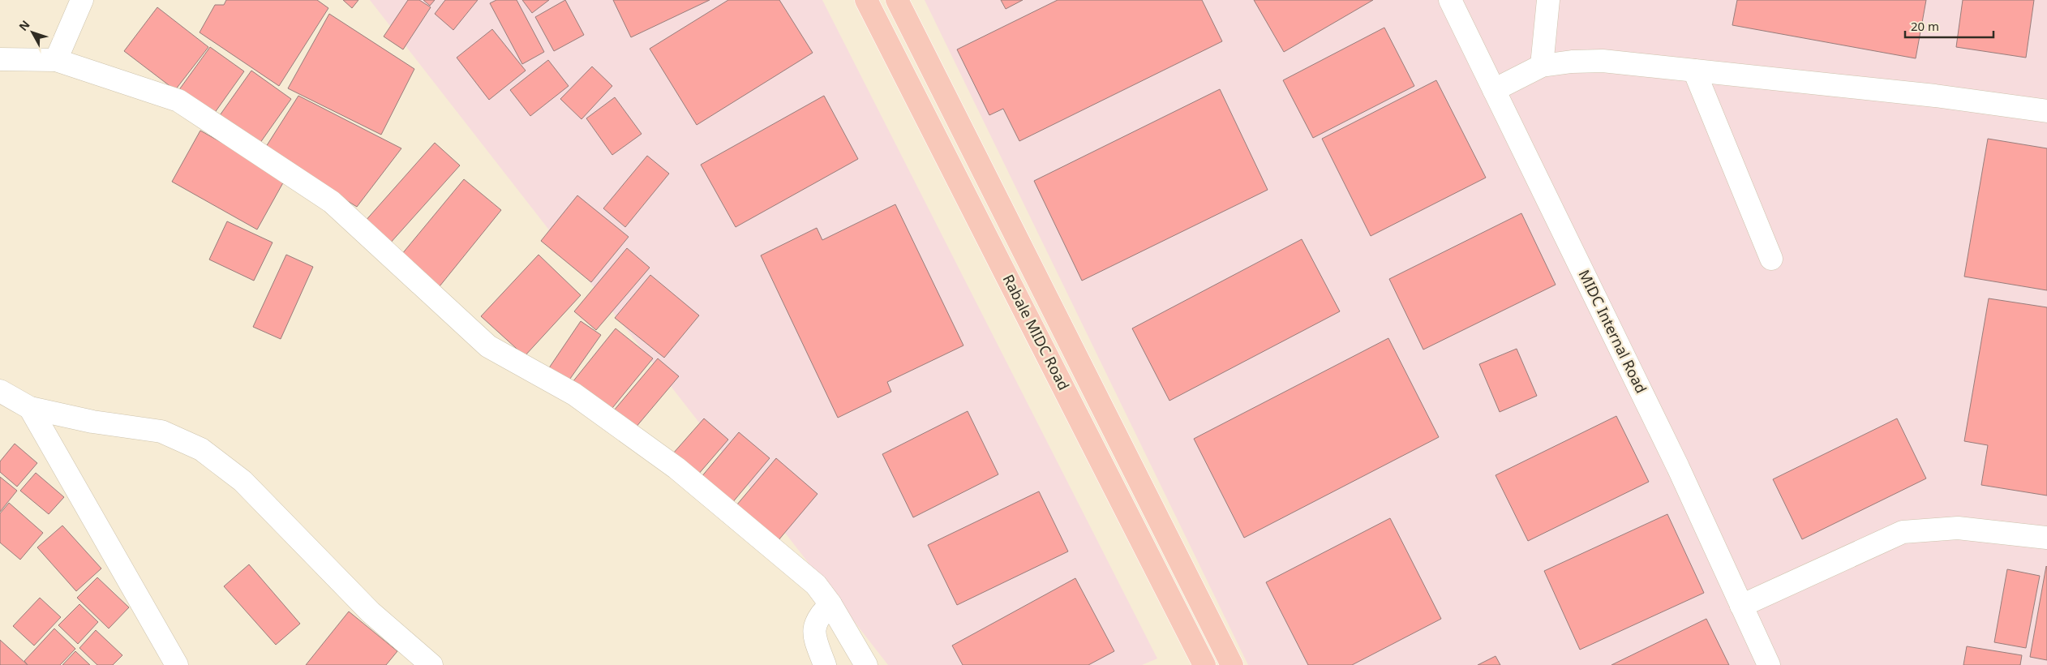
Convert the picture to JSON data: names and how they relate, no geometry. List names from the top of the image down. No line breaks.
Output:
{"streets":{"main road":["Rabale MIDC Road"],"street":["MIDC Internal Road"]},"scale_bar":"20 m","north":"top left"}
